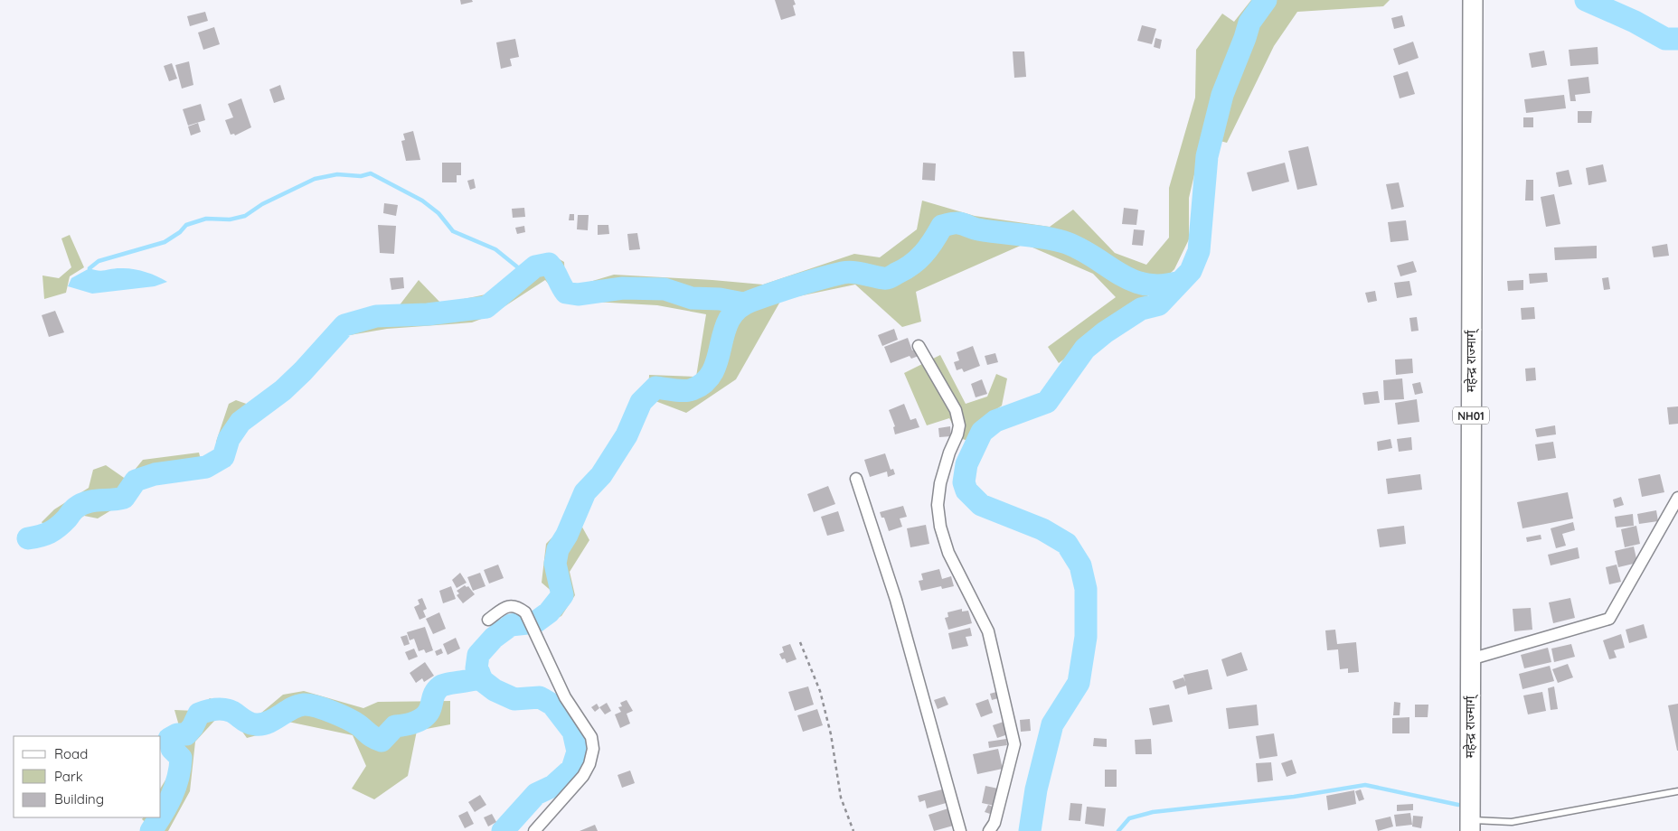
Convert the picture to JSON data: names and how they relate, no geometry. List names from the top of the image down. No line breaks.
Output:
{"streets":{"highway":["महेन्द्र राज्मार्ग्","NH01"]},"legend":["Road","Park","Building"]}
